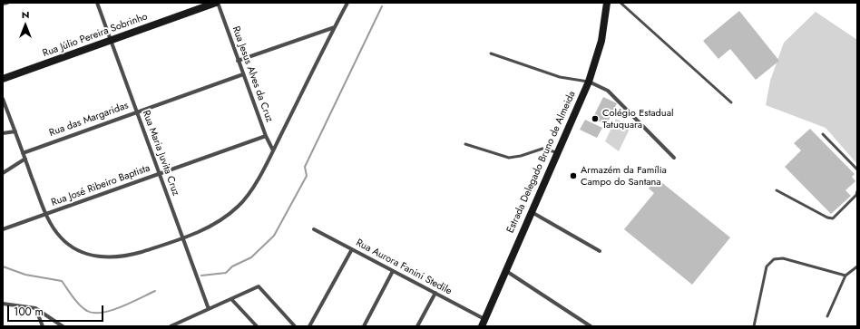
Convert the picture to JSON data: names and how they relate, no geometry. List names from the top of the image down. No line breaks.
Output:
{"streets":{"main road":["Rua Júlio Pereira Sobrinho","Estrada Delegado Bruno de Almeida"],"street":["Rua Jesus Alves da Cruz","Rua das Margaridas","Rua Maria Juvita Cruz","Rua José Ribeiro Baptista","Rua Aurora Fanini Stedile"]},"crossings":[["Rua Júlio Pereira Sobrinho","Rua Jesus Alves da Cruz"],["Rua Júlio Pereira Sobrinho","Rua Maria Juvita Cruz"],["Rua Jesus Alves da Cruz","Rua das Margaridas"],["Rua Jesus Alves da Cruz","Rua José Ribeiro Baptista"],["Rua das Margaridas","Rua Maria Juvita Cruz"],["Rua Maria Juvita Cruz","Rua José Ribeiro Baptista"],["Estrada Delegado Bruno de Almeida","Rua Aurora Fanini Stedile"]],"places":["Colégio Estadual Tatuquara","Armazém da Família Campo do Santana"],"scale_bar":"100 m","north":"top"}
